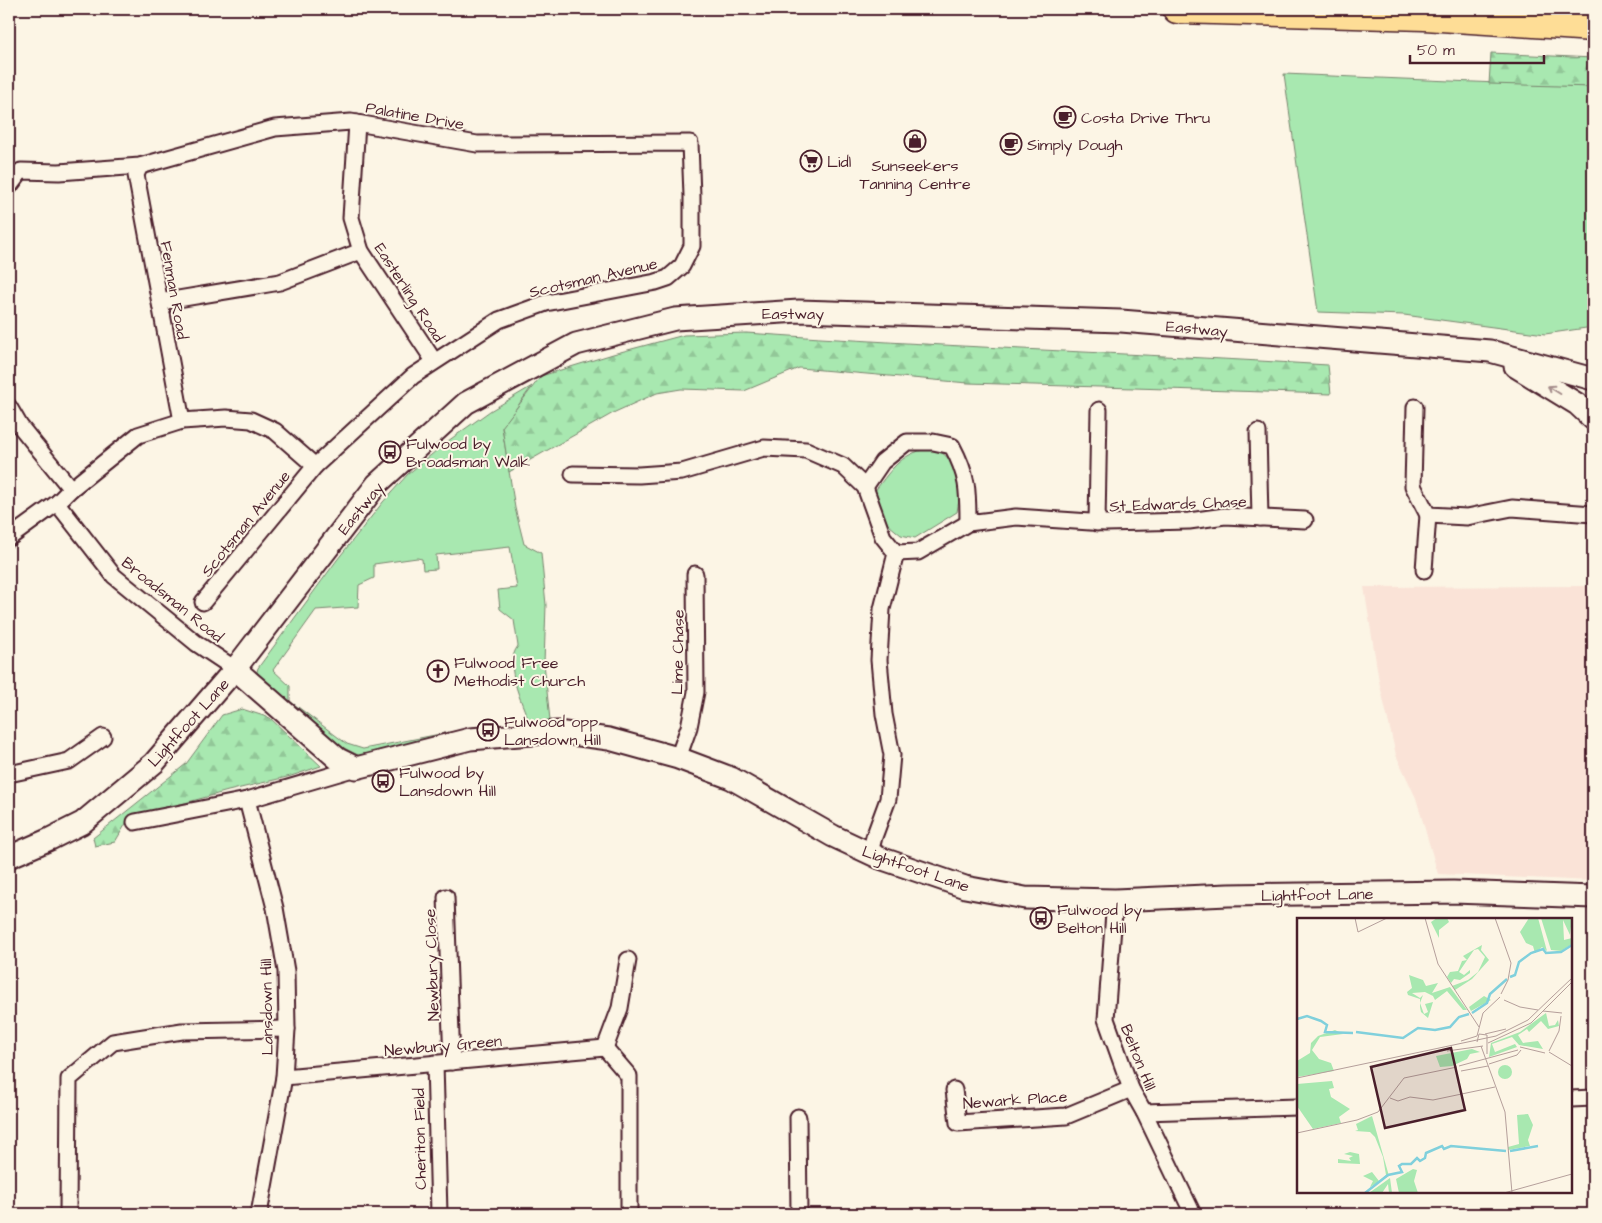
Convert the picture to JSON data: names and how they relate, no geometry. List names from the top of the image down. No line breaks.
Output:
{"streets":{"main road":["Eastway","Lightfoot Lane"],"street":["Palatine Drive","Scotsman Avenue","Fenman Road","Easterling Road","St Edwards Chase","Broadsman Road","Lime Chase","Newbury Close","Lansdown Hill","Newbury Green","Belton Hill","Newark Place","Cheriton Field"]},"crossings":[["Palatine Drive","Scotsman Avenue"],["Palatine Drive","Fenman Road"],["Palatine Drive","Easterling Road"],["Scotsman Avenue","Fenman Road"],["Scotsman Avenue","Easterling Road"],["Scotsman Avenue","Broadsman Road"],["Eastway","Broadsman Road"],["Eastway","Lightfoot Lane"],["Broadsman Road","Lightfoot Lane"],["Lime Chase","Lightfoot Lane"],["Lightfoot Lane","Lansdown Hill"],["Lightfoot Lane","Belton Hill"],["Newbury Close","Newbury Green"],["Lansdown Hill","Newbury Green"],["Newbury Green","Cheriton Field"],["Belton Hill","Newark Place"]],"places":{"cafe":["Costa Drive Thru","Simply Dough"],"shop":["Sunseekers Tanning Centre"],"supermarket":["Lidl"],"bus stop":["Fulwood by Broadsman Walk","Fulwood opp Lansdown Hill","Fulwood by Lansdown Hill","Fulwood by Belton Hill"],"church":["Fulwood Free Methodist Church"]},"scale_bar":"50 m"}
